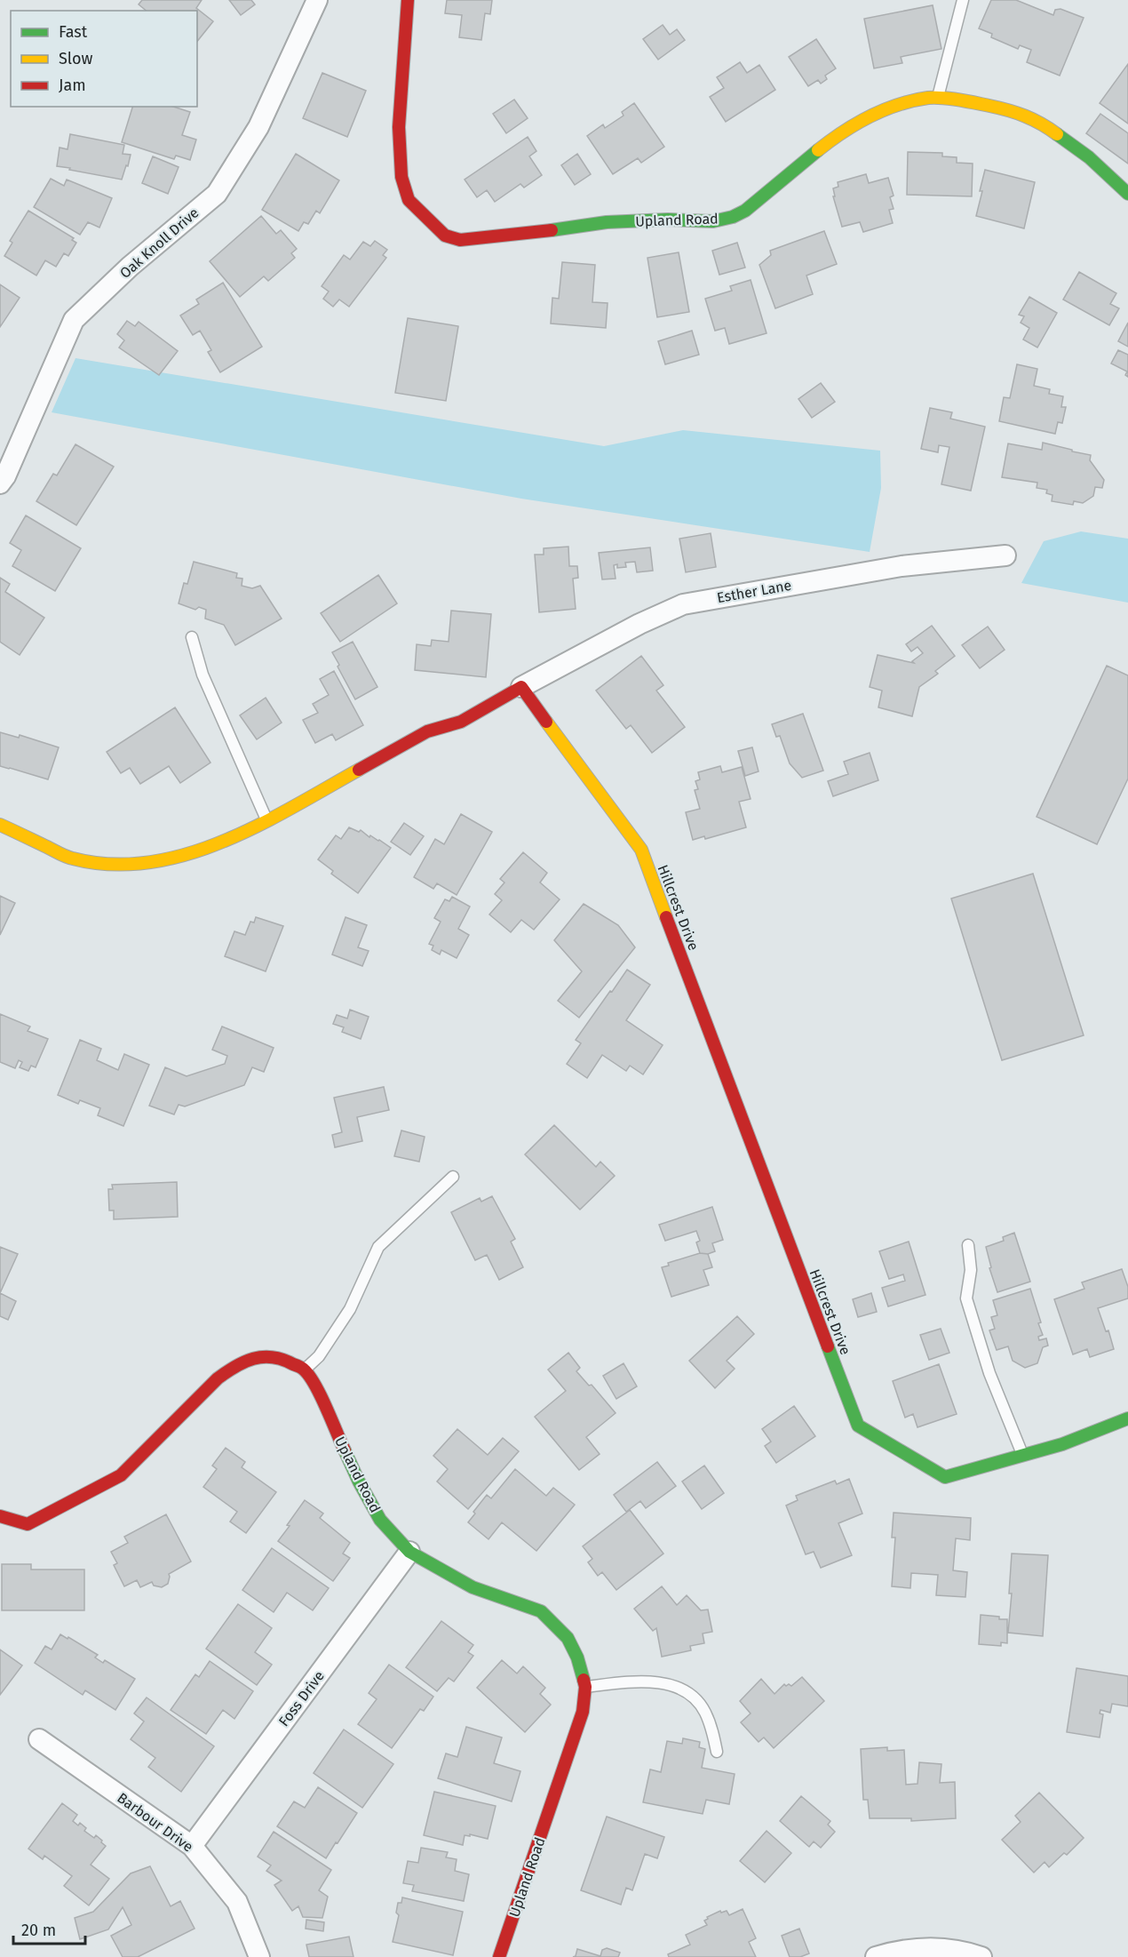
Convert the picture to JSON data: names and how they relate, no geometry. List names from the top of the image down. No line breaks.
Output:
{"streets":{"street":["Upland Road","Oak Knoll Drive","Esther Lane","Hillcrest Drive","Foss Drive","Barbour Drive"]},"crossings":[["Upland Road","Foss Drive"],["Esther Lane","Hillcrest Drive"],["Foss Drive","Barbour Drive"]],"legend":["Fast","Slow","Jam"],"scale_bar":"20 m"}
